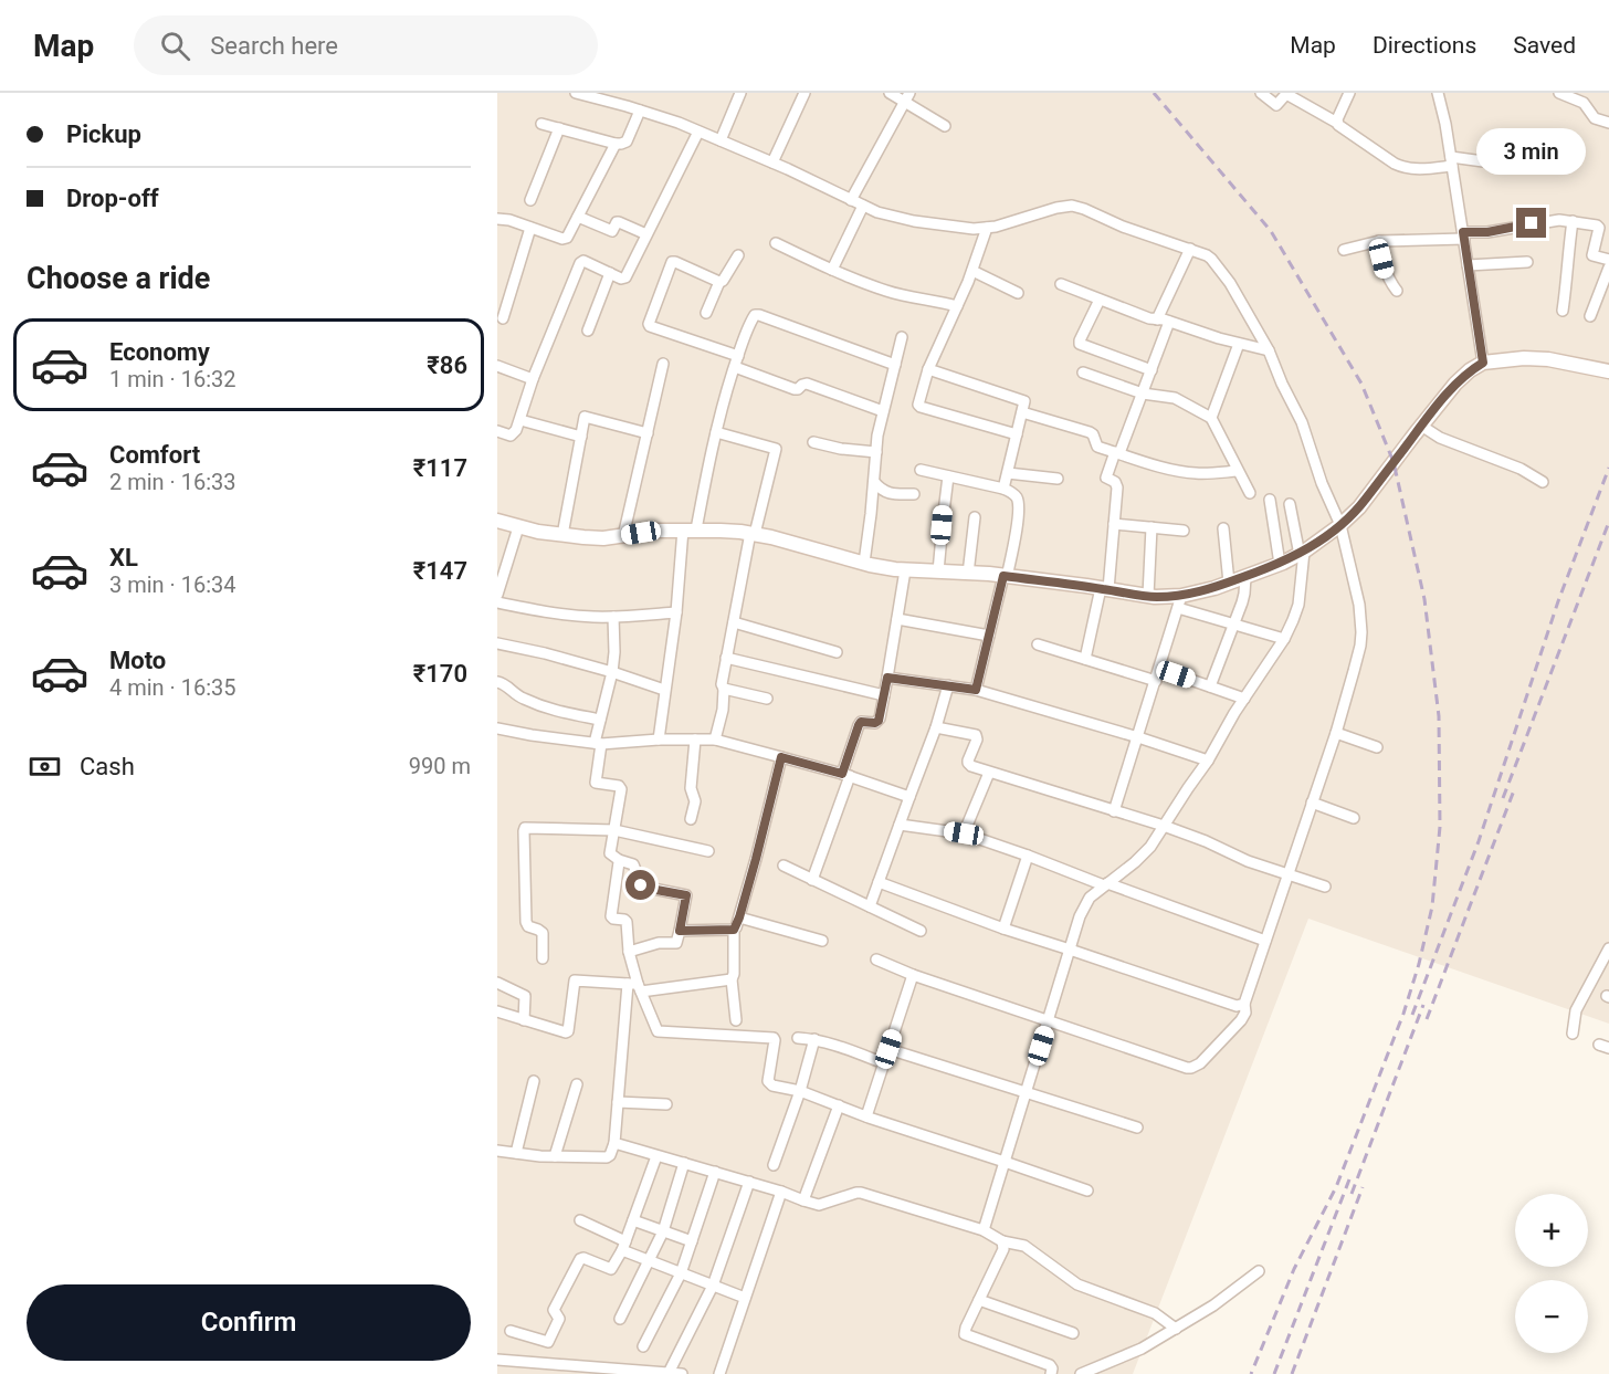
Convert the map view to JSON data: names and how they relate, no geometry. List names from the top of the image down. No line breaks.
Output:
{"page":{"header":"Map","search":"Search here","nav":["Map","Directions","Saved"],"banner":["Pickup","Drop-off"],"bubble":"3 min","heading":"Choose a ride","list":[{"name":"Economy","note":"1 min · 16:32","value":"₹86"},{"name":"Comfort","note":"2 min · 16:33","value":"₹117"},{"name":"XL","note":"3 min · 16:34","value":"₹147"},{"name":"Moto","note":"4 min · 16:35","value":"₹170"}],"pay":["Cash","990 m"],"map_buttons":["+","−"],"buttons":"Confirm"}}
